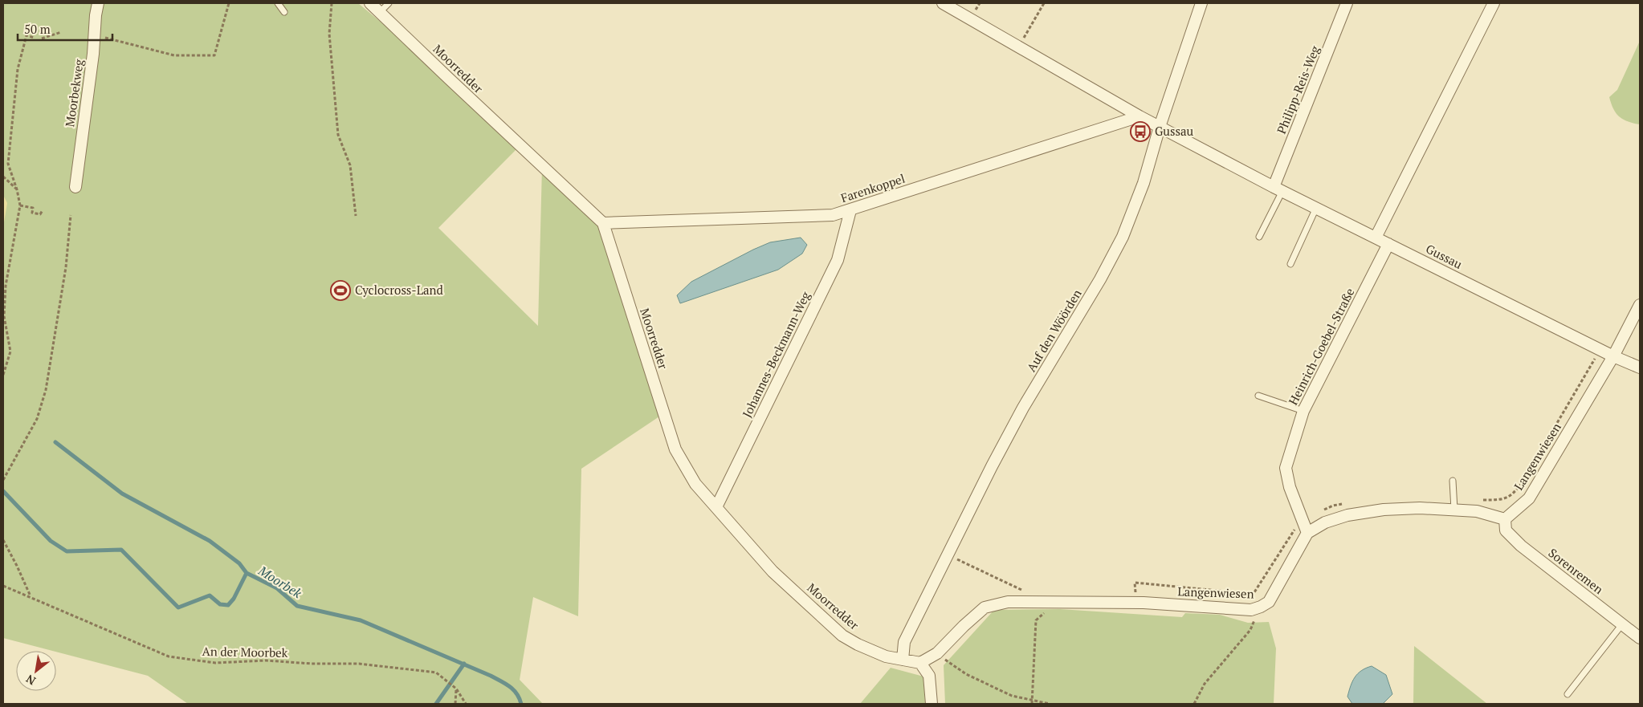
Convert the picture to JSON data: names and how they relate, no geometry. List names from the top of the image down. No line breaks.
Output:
{"streets":{"street":["Moorredder","Philipp-Reis-Weg","Moorbekweg","Farenkoppel","Gussau","Auf den Wöörden","Heinrich-Goebel-Straße","Johannes-Beckmann-Weg","Langenwiesen","Sorenremen"],"path":["An der Moorbek"]},"crossings":[["Moorredder","Farenkoppel"],["Moorredder","Auf den Wöörden"],["Moorredder","Johannes-Beckmann-Weg"],["Moorredder","Langenwiesen"],["Philipp-Reis-Weg","Gussau"],["Farenkoppel","Gussau"],["Farenkoppel","Johannes-Beckmann-Weg"],["Gussau","Auf den Wöörden"],["Gussau","Heinrich-Goebel-Straße"],["Gussau","Langenwiesen"],["Heinrich-Goebel-Straße","Langenwiesen"],["Langenwiesen","Sorenremen"]],"water":["Moorbek"],"places":{"bus stop":["Gussau"],"sports":["Cyclocross-Land"]},"scale_bar":"50 m","north":"bottom left"}
